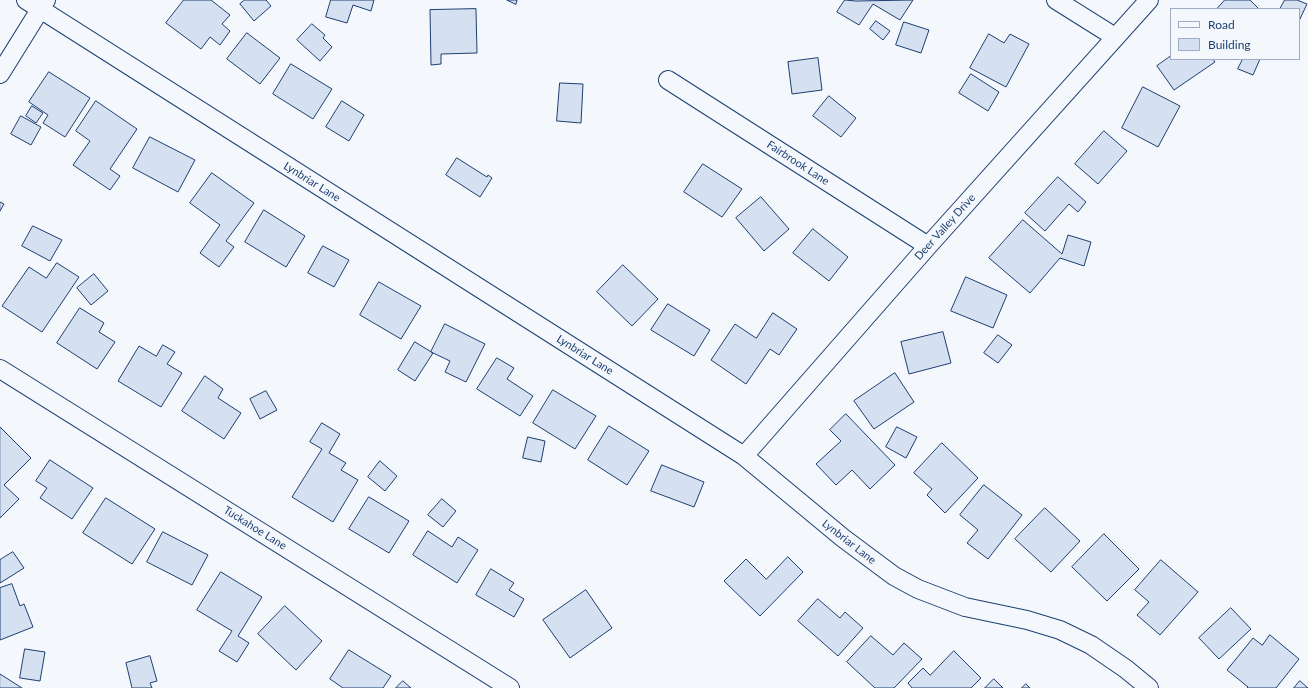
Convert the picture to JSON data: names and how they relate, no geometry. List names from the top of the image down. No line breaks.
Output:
{"streets":{"street":["Fairbrook Lane","Lynbriar Lane","Deer Valley Drive","Tuckahoe Lane"]},"crossings":[["Fairbrook Lane","Deer Valley Drive"],["Lynbriar Lane","Deer Valley Drive"]],"legend":["Road","Building"]}
